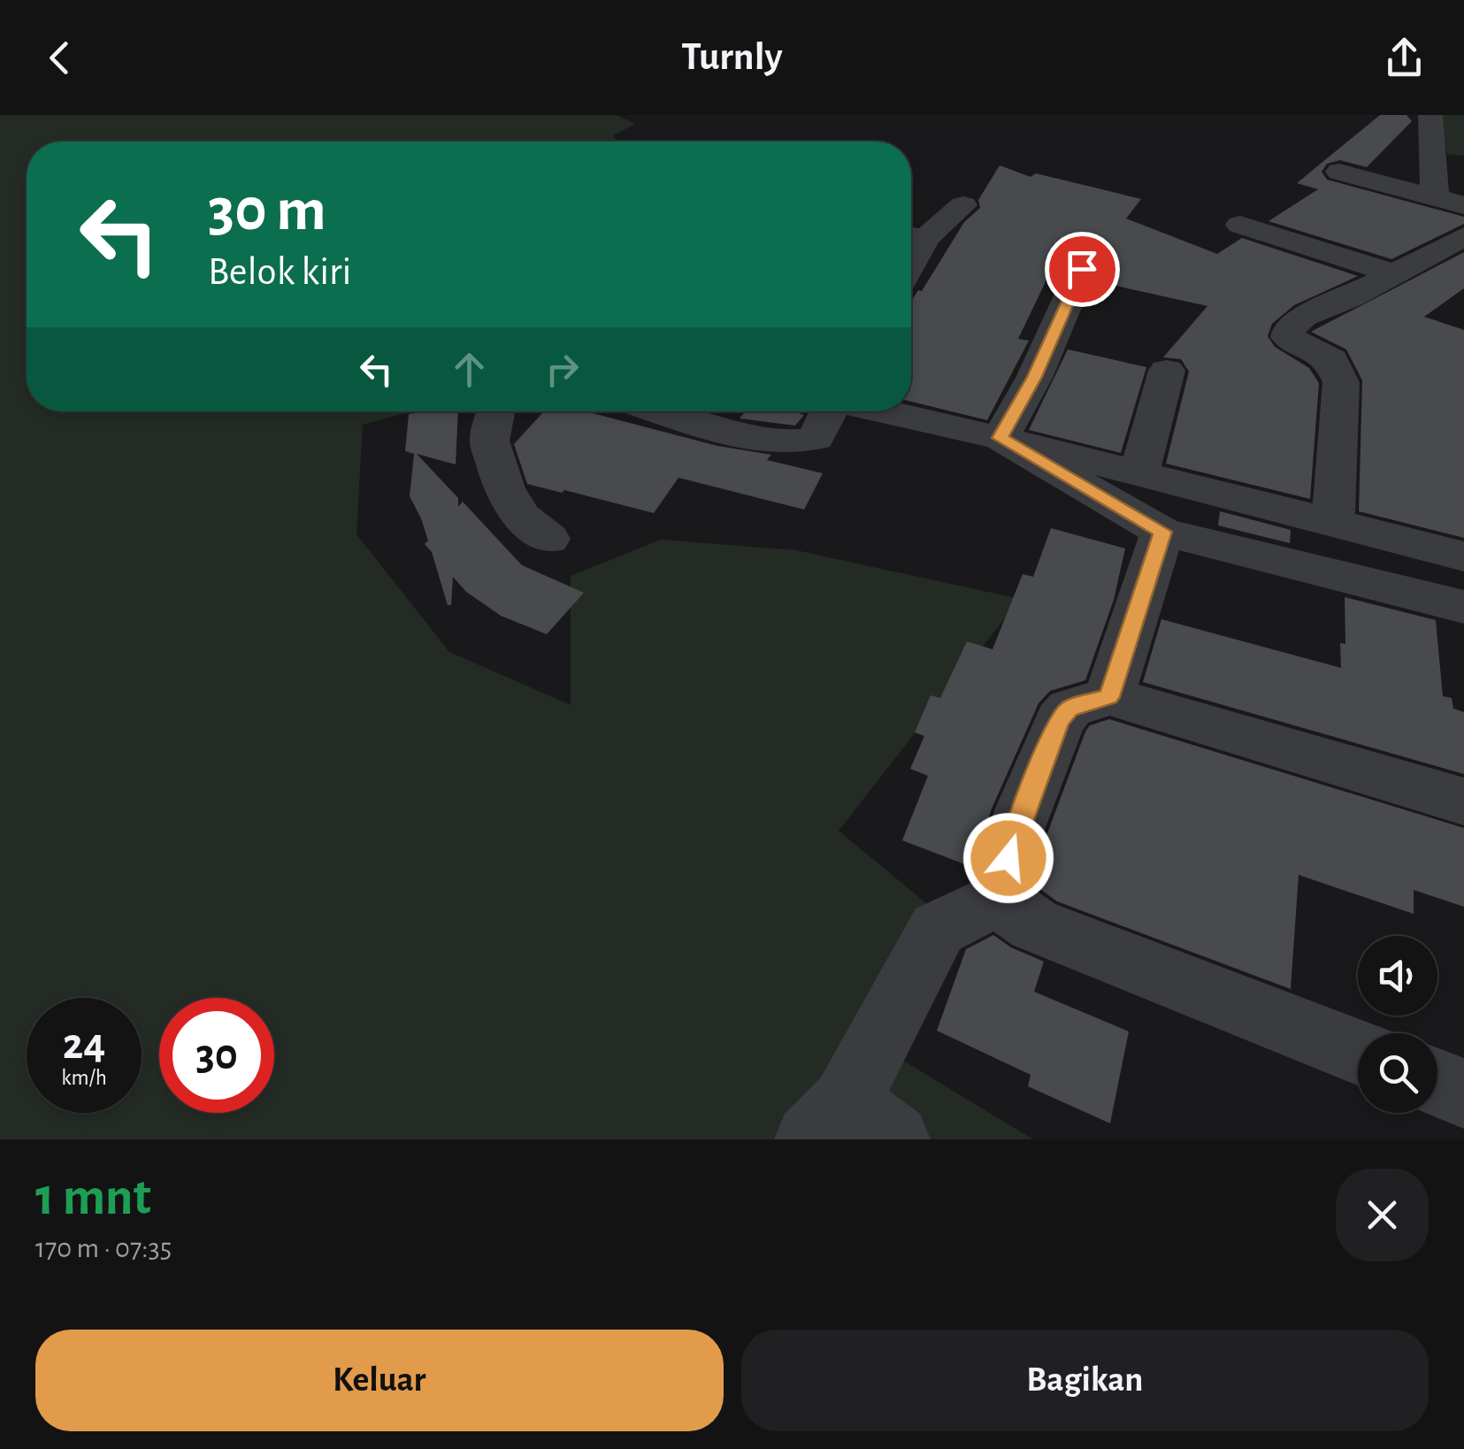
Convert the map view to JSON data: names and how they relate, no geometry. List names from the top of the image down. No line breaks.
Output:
{"page":{"header":"Turnly","turn":["30 m","Belok kiri"],"speed":"24 km/h","limit":"30","heading":["1 mnt","170 m · 07:35"],"buttons":["Keluar","Bagikan"]}}
